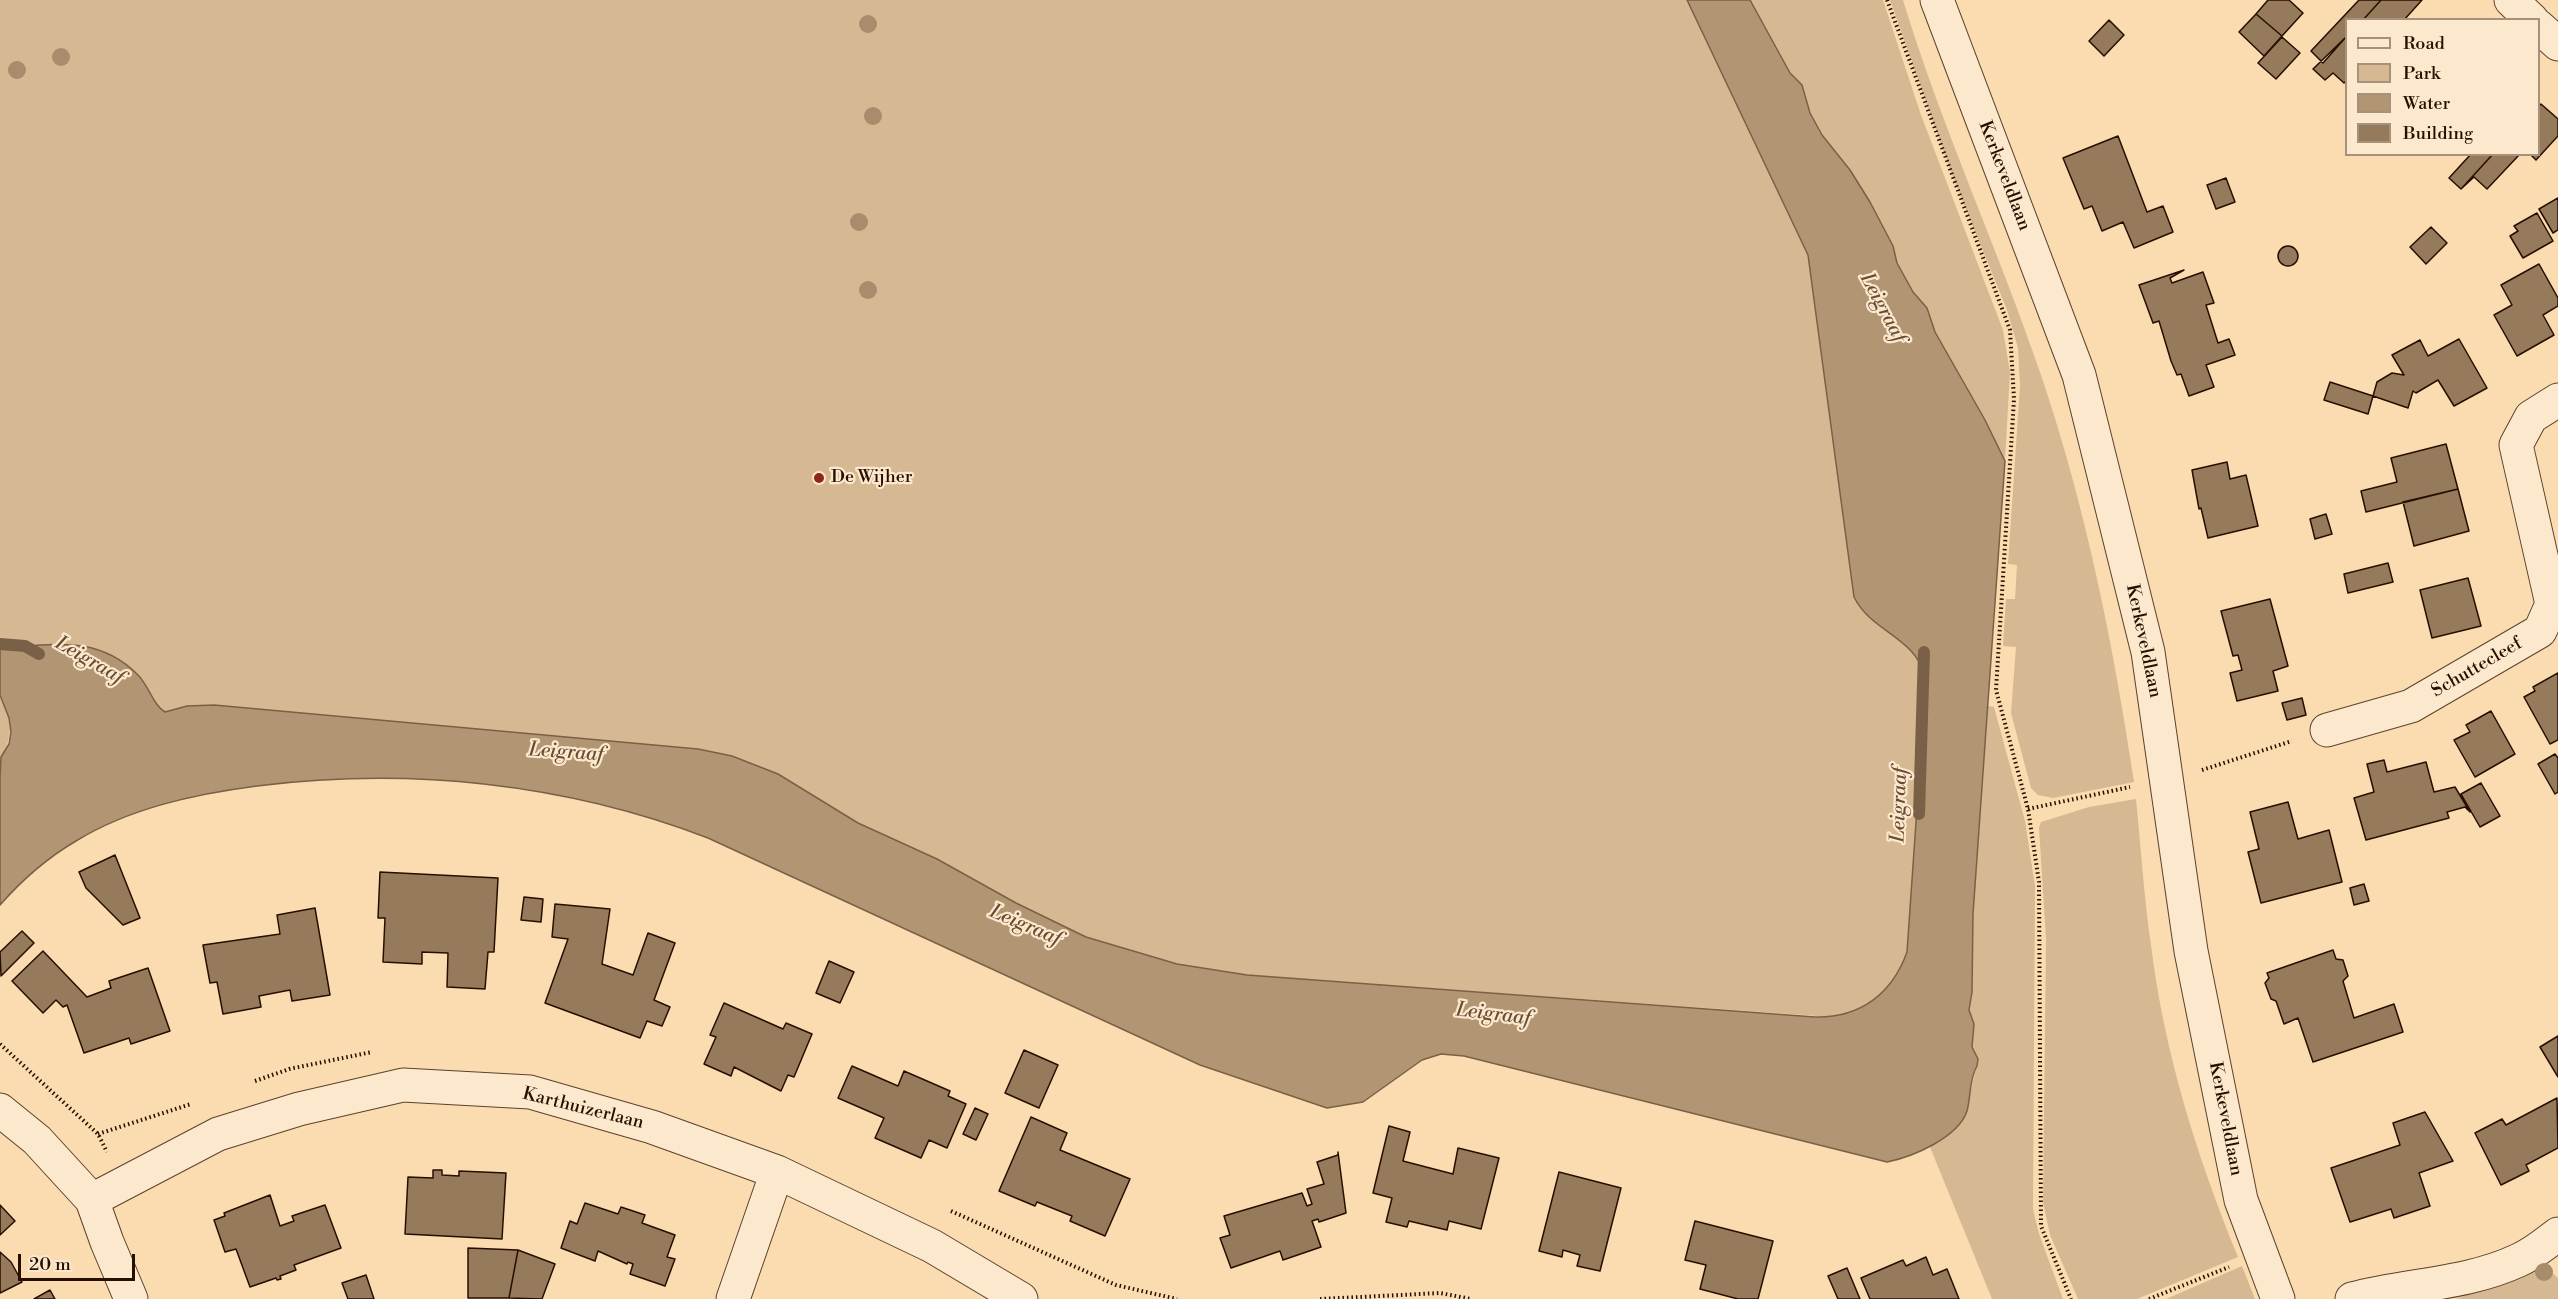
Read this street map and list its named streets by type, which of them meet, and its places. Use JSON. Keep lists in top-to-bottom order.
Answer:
{
  "streets": {
    "street": ["Kerkeveldlaan", "Schuttecleef", "Karthuizerlaan"]
  },
  "water": ["Leigraaf"],
  "places": ["De Wijher"],
  "legend": [
    "Road",
    "Park",
    "Water",
    "Building"
  ],
  "scale_bar": "20 m"
}
